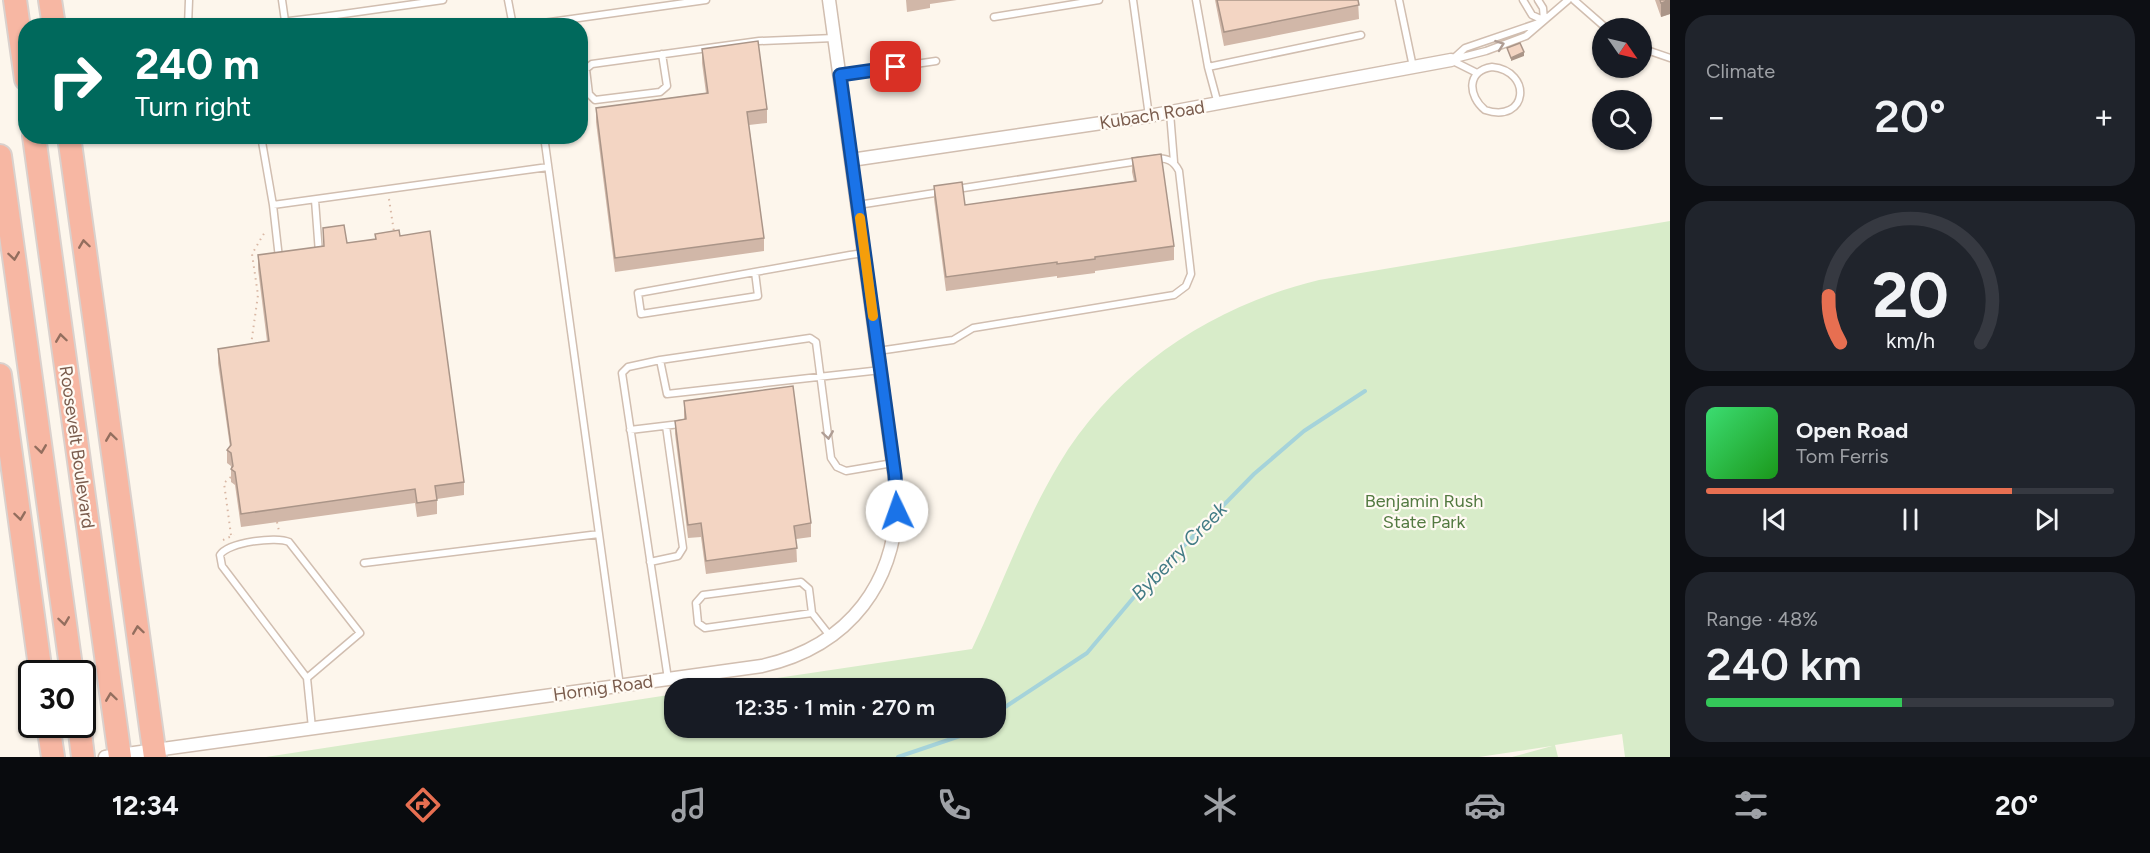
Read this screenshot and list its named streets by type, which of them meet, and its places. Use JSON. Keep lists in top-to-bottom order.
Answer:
{
  "streets": {
    "highway": ["Roosevelt Boulevard"],
    "street": ["Kubach Road", "Hornig Road"]
  },
  "crossings": [
    ["Kubach Road", "Hornig Road"],
    ["Roosevelt Boulevard", "Hornig Road"]
  ],
  "water": ["Byberry Creek"],
  "parks": ["Benjamin Rush State Park"],
  "north": "bottom right",
  "page": {
    "tile": [
      "Climate",
      ["Range · 48%", "240 km"]
    ],
    "turn": ["240 m", "Turn right"],
    "heat": ["−", "20°", "+"],
    "song": ["Open Road", "Tom Ferris"],
    "limit": "30",
    "trip": "12:35 · 1 min · 270 m",
    "tabs": ["12:34", "20°"],
    "gauge": ["20", "km/h"]
  }
}
